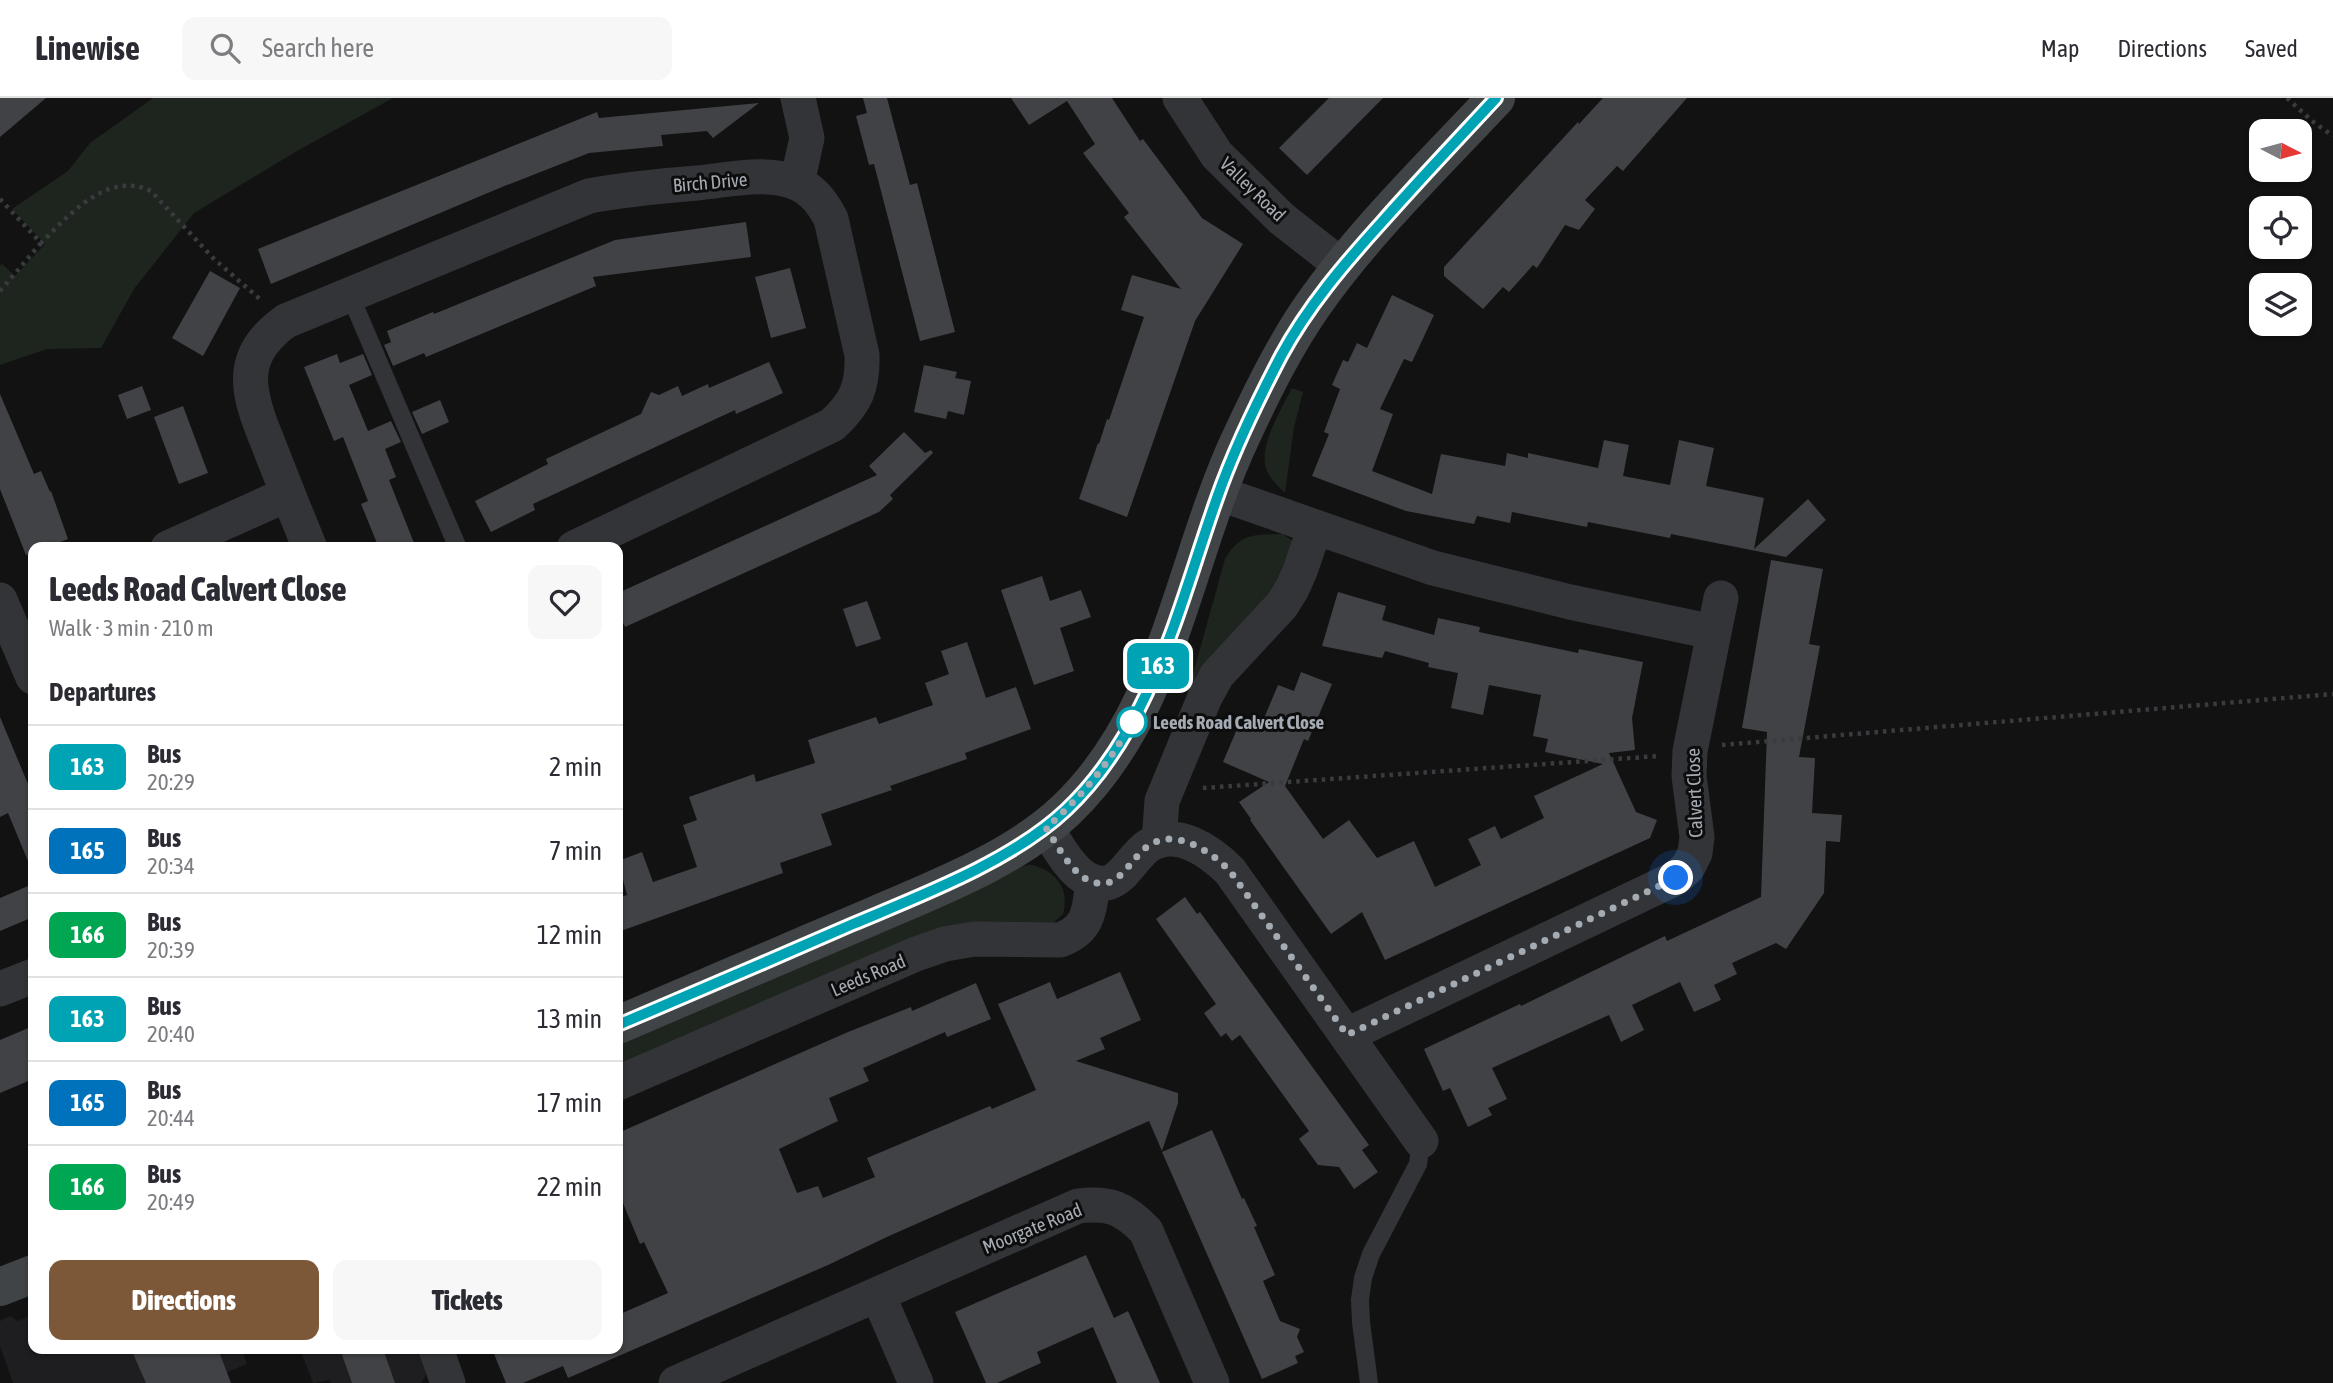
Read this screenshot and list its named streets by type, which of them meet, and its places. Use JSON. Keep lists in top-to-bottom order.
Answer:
{
  "streets": {
    "street": [
      "Birch Drive",
      "Valley Road",
      "Calvert Close",
      "Leeds Road",
      "Moorgate Road"
    ]
  },
  "places": ["Leeds Road Calvert Close"],
  "lines": ["bus line 163"],
  "north": "right",
  "page": {
    "header": "Linewise",
    "search": "Search here",
    "nav": ["Map", "Directions", "Saved"],
    "on_map": "163",
    "heading": [
      ["Leeds Road Calvert Close", "Walk · 3 min · 210 m"],
      "Departures"
    ],
    "list": [
      {
        "mark": "163",
        "name": "Bus",
        "note": "20:29",
        "value": "2 min"
      },
      {
        "mark": "165",
        "name": "Bus",
        "note": "20:34",
        "value": "7 min"
      },
      {
        "mark": "166",
        "name": "Bus",
        "note": "20:39",
        "value": "12 min"
      },
      {
        "mark": "163",
        "name": "Bus",
        "note": "20:40",
        "value": "13 min"
      },
      {
        "mark": "165",
        "name": "Bus",
        "note": "20:44",
        "value": "17 min"
      },
      {
        "mark": "166",
        "name": "Bus",
        "note": "20:49",
        "value": "22 min"
      }
    ],
    "buttons": ["Directions", "Tickets"]
  }
}
